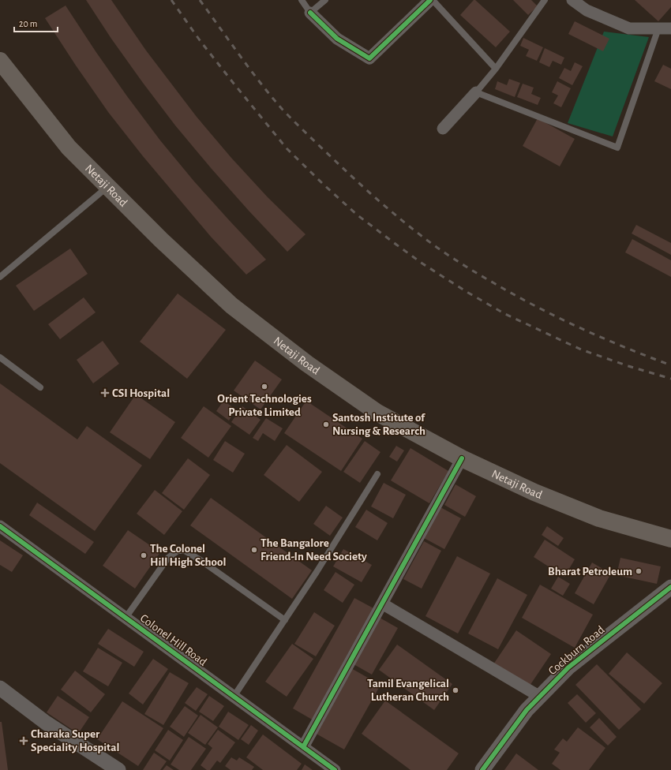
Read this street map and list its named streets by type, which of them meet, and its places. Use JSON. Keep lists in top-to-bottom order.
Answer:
{
  "streets": {
    "main road": ["Netaji Road"],
    "street": ["Colonel Hill Road", "Cockburn Road"]
  },
  "places": {
    "other": [
      "Orient Technologies Private Limited",
      "Santosh Institute of Nursing & Research",
      "The Bangalore Friend-In Need Society",
      "The Colonel Hill High School",
      "Bharat Petroleum",
      "Tamil Evangelical Lutheran Church"
    ],
    "health": ["CSI Hospital", "Charaka Super Speciality Hospital"]
  },
  "scale_bar": "20 m"
}
